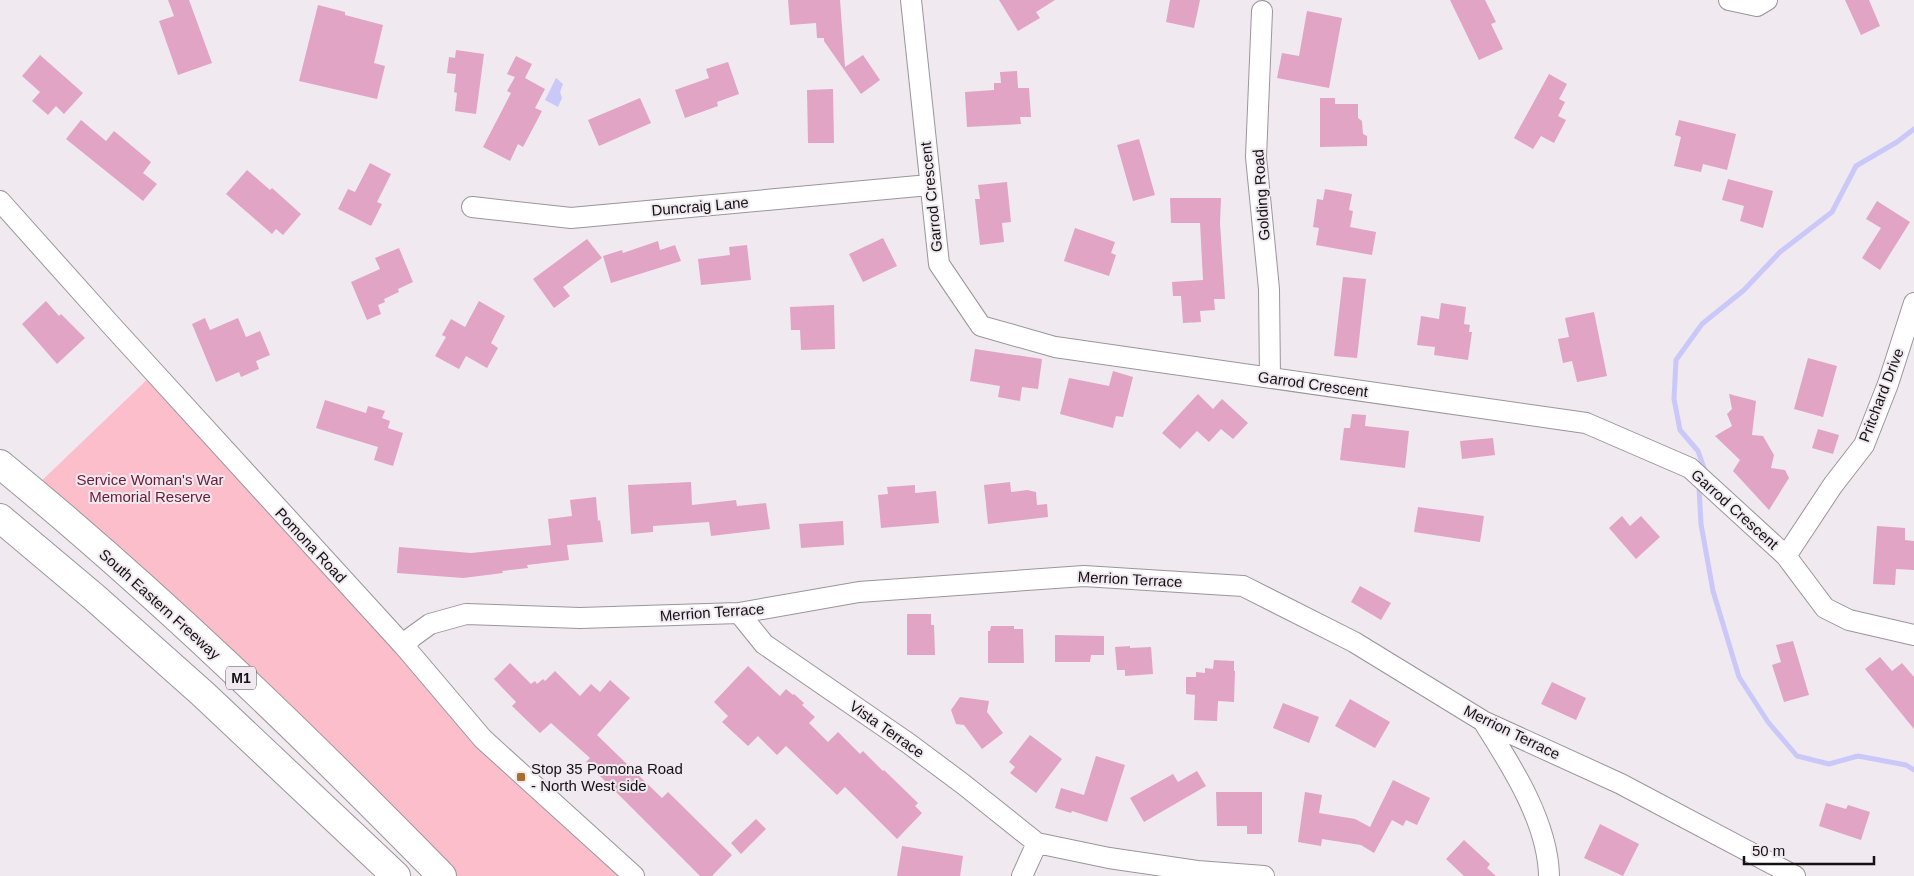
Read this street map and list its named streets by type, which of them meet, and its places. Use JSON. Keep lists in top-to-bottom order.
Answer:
{
  "streets": {
    "highway": ["South Eastern Freeway", "M1"],
    "street": [
      "Golding Road",
      "Garrod Crescent",
      "Duncraig Lane",
      "Pritchard Drive",
      "Pomona Road",
      "Merrion Terrace",
      "Vista Terrace"
    ]
  },
  "crossings": [
    ["Golding Road", "Garrod Crescent"],
    ["Garrod Crescent", "Duncraig Lane"],
    ["Garrod Crescent", "Pritchard Drive"],
    ["Pomona Road", "Merrion Terrace"],
    ["Merrion Terrace", "Vista Terrace"]
  ],
  "parks": ["Service Woman's War Memorial Reserve"],
  "places": {
    "transit": ["Stop 35 Pomona Road - North West side"]
  },
  "scale_bar": "50 m"
}
